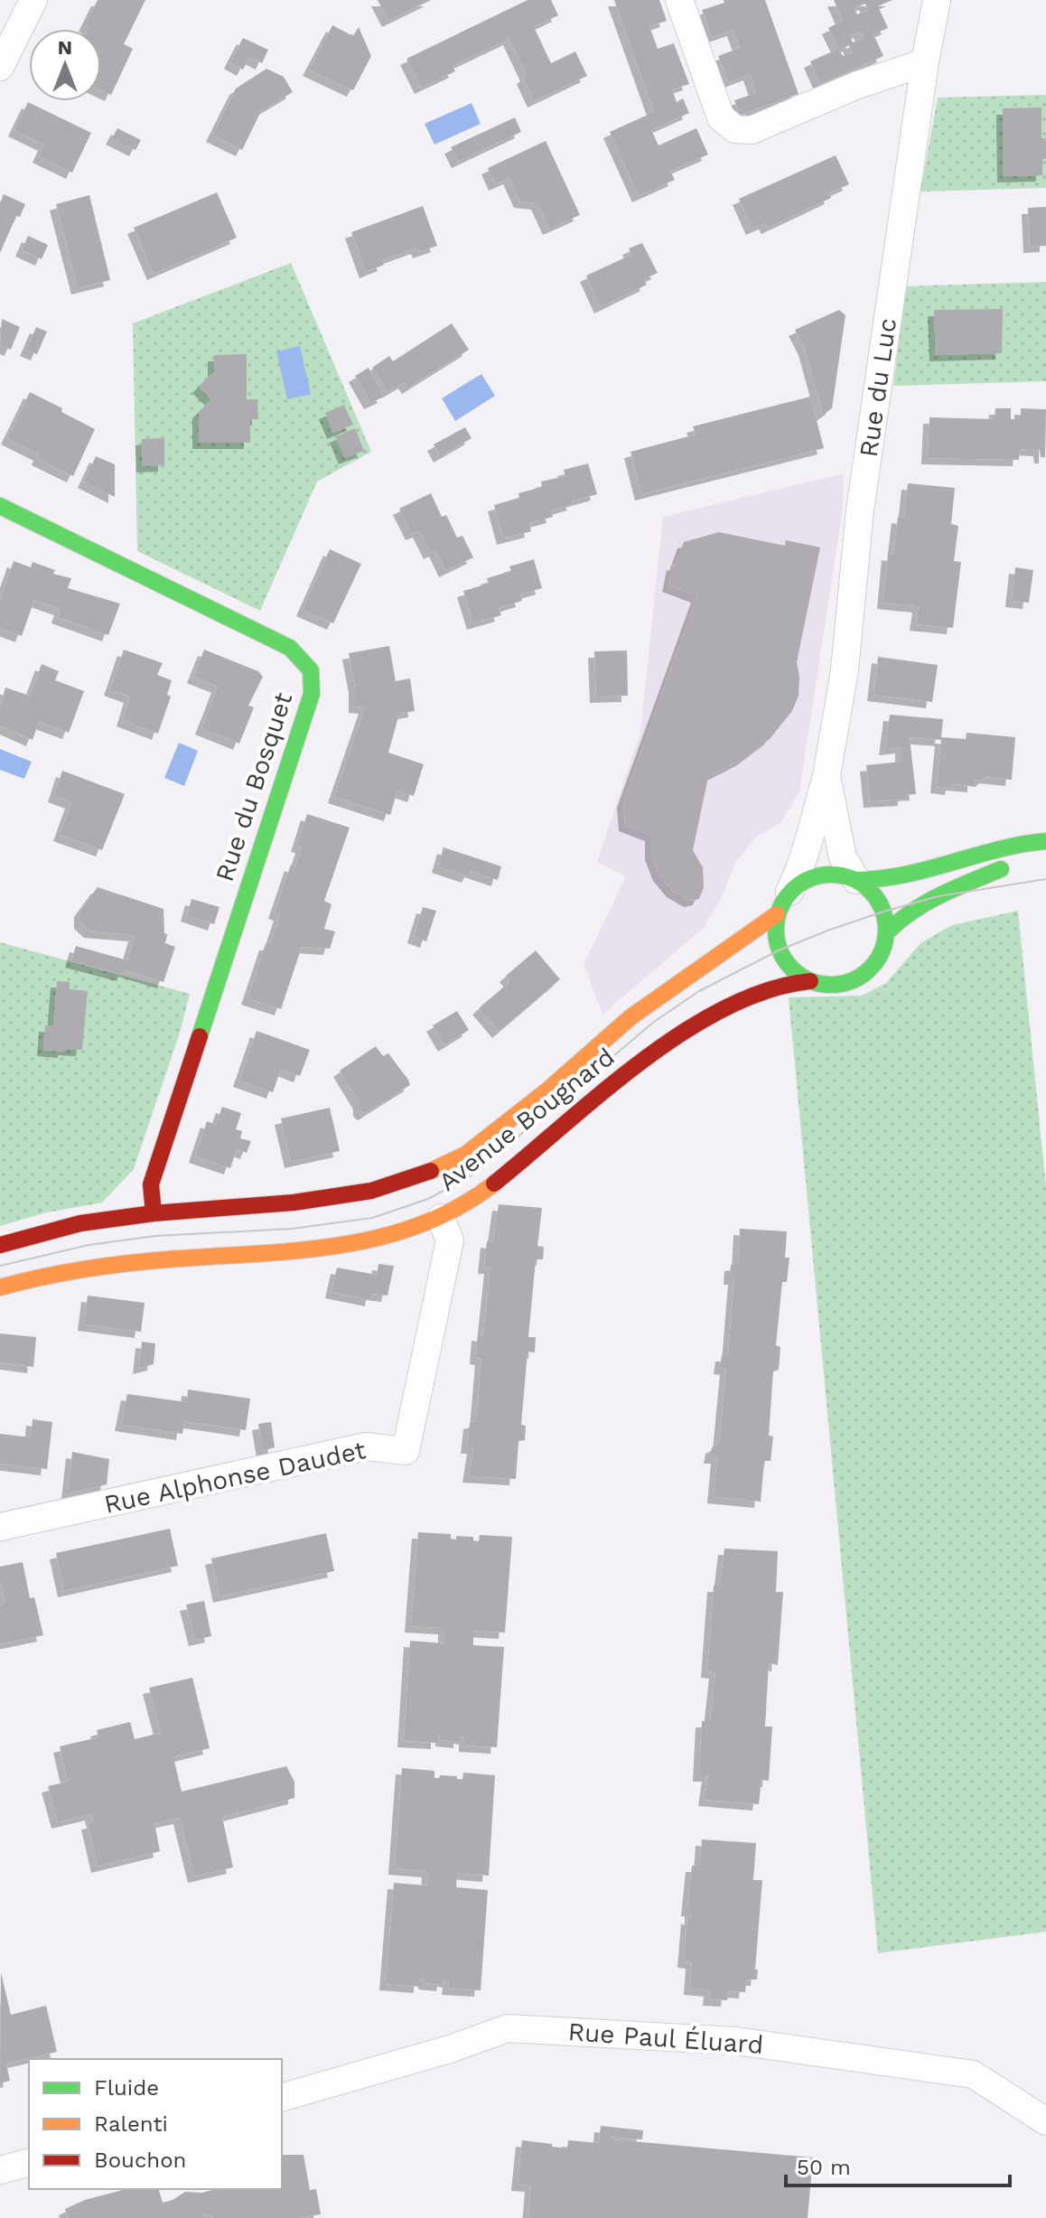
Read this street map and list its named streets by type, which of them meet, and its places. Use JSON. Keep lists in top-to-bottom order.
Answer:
{
  "streets": {
    "main road": ["Rue du Bosquet", "Avenue Bougnard"],
    "street": ["Rue du Luc", "Rue Alphonse Daudet", "Rue Paul Éluard"]
  },
  "crossings": [
    ["Rue du Luc", "Avenue Bougnard"],
    ["Rue du Bosquet", "Avenue Bougnard"],
    ["Avenue Bougnard", "Rue Alphonse Daudet"]
  ],
  "legend": ["Fluide", "Ralenti", "Bouchon"],
  "scale_bar": "50 m",
  "north": "top"
}
